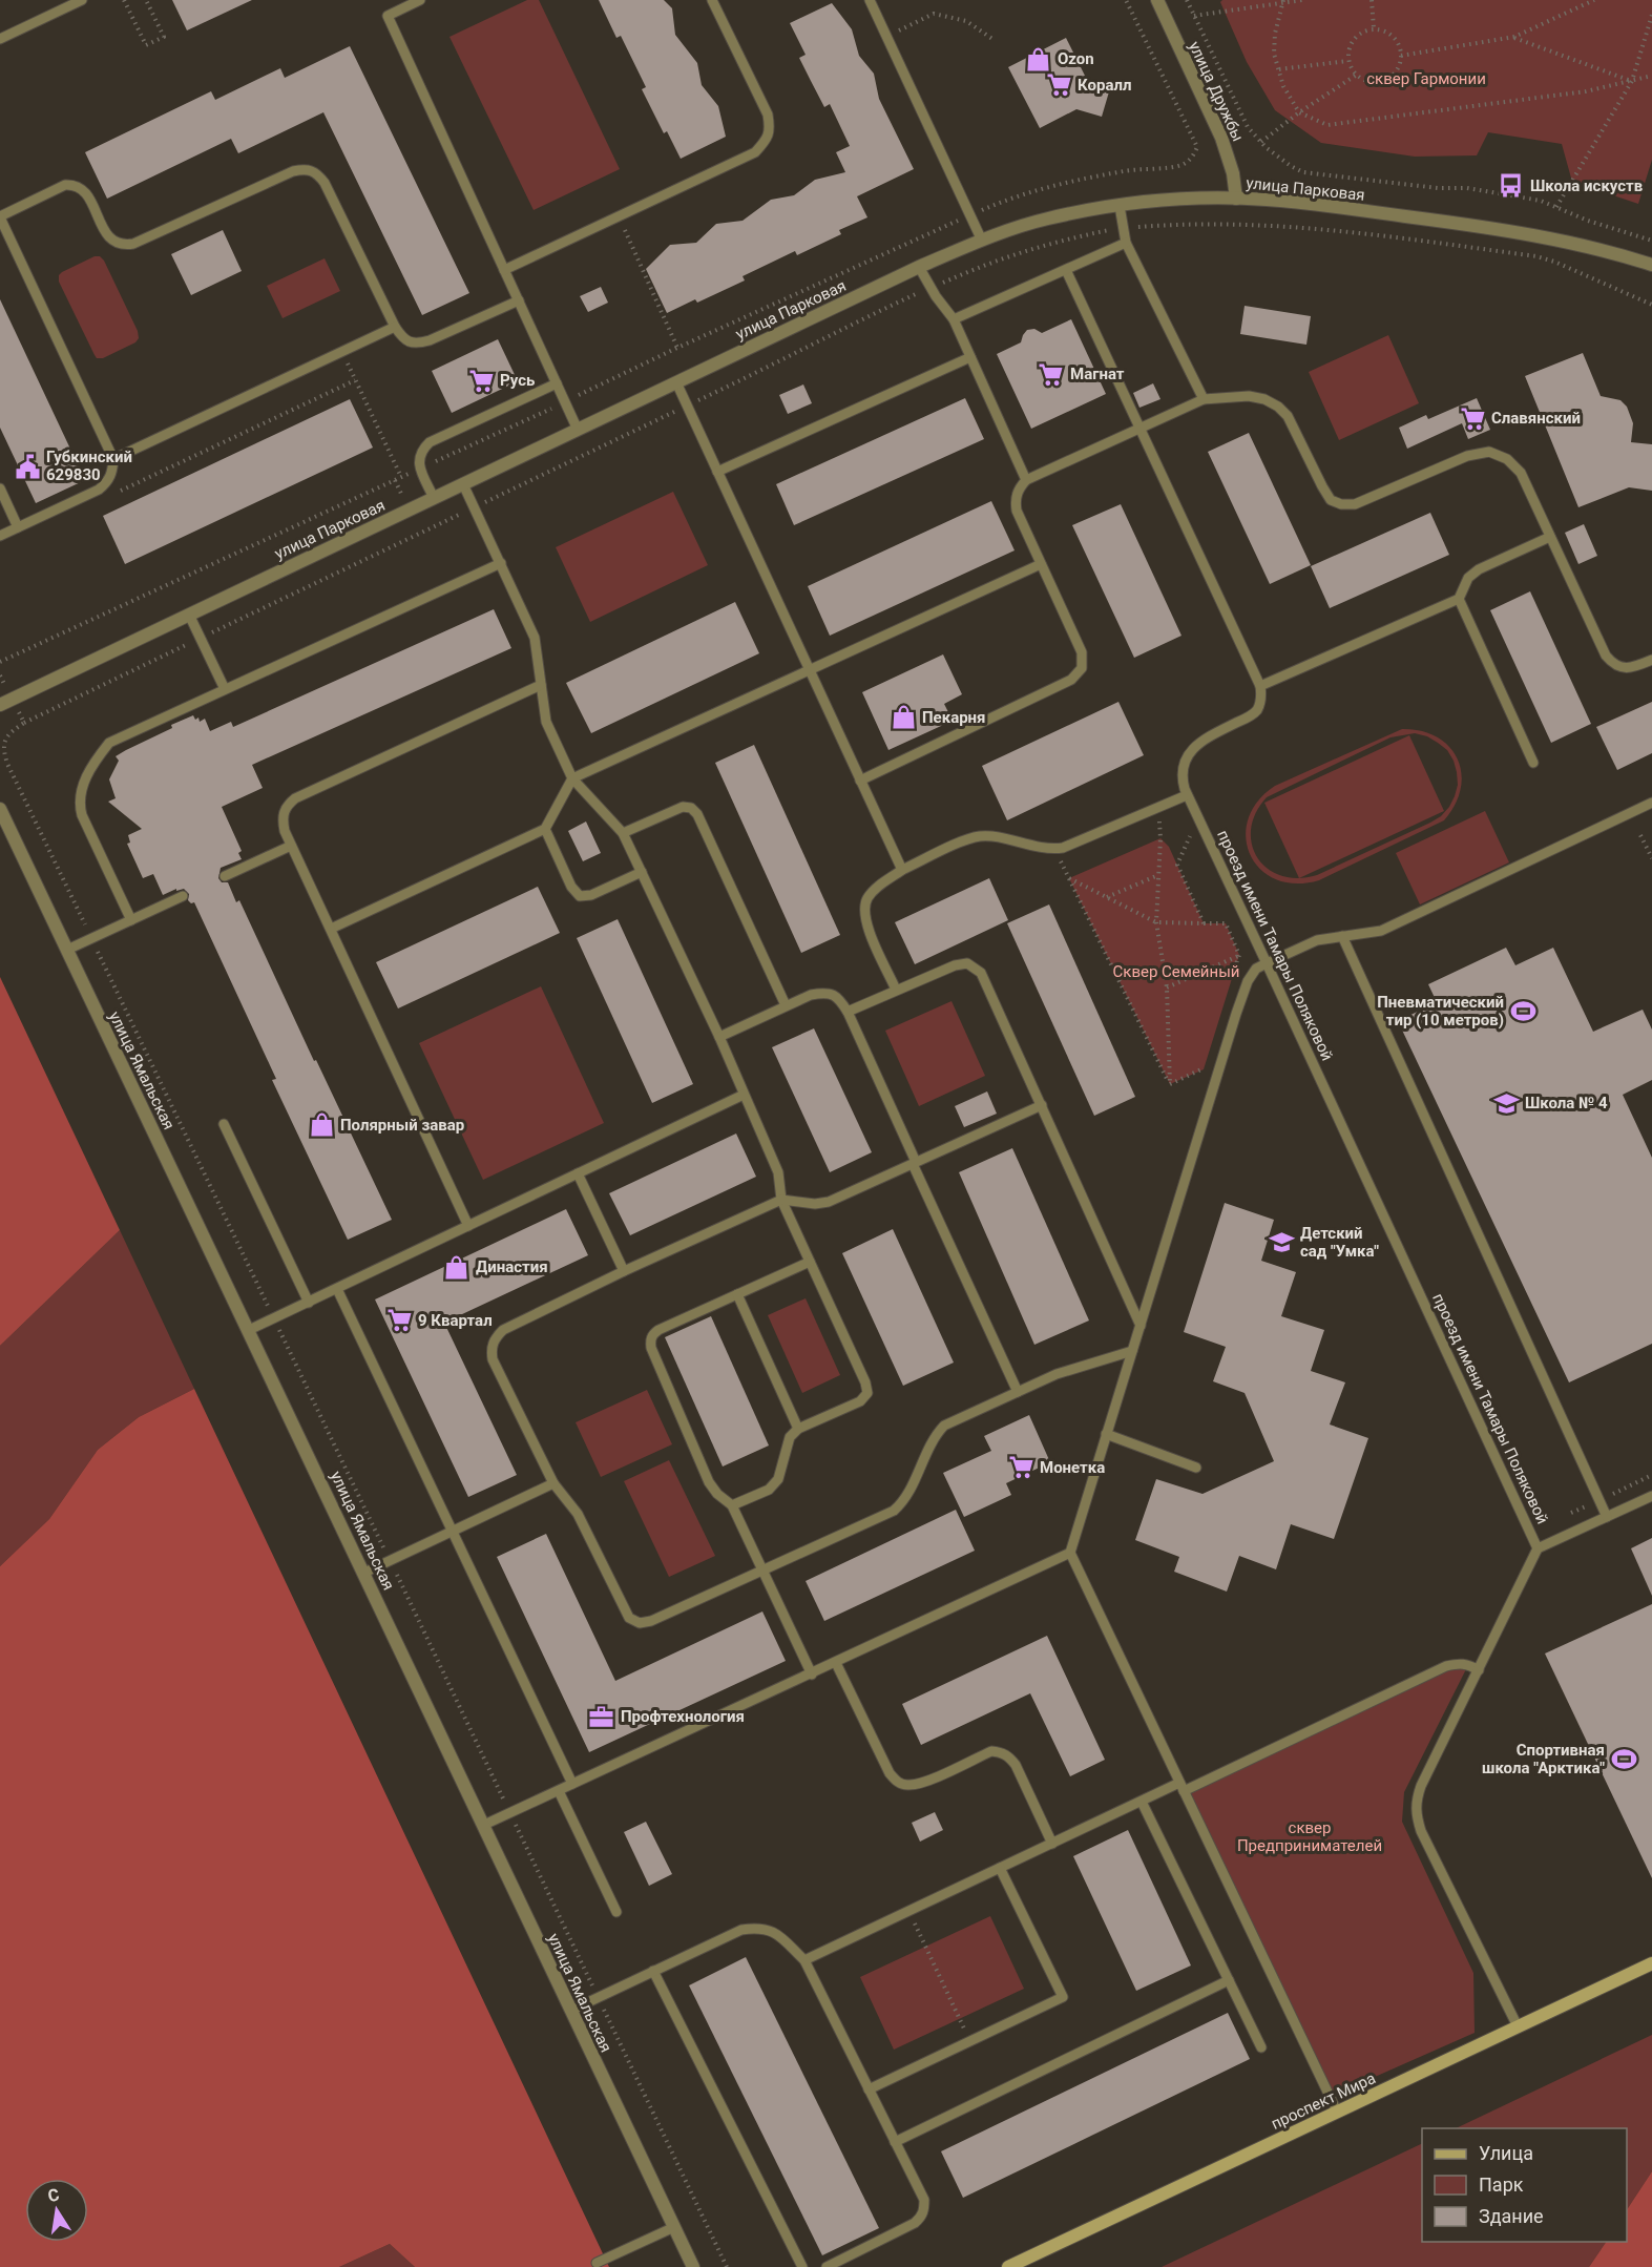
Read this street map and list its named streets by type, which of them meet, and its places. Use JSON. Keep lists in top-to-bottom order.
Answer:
{
  "streets": {
    "main road": ["проспект Мира"],
    "street": ["улица Дружбы", "улица Парковая", "улица Ямальская"],
    "lane": ["проезд имени Тамары Поляковой"]
  },
  "crossings": [
    ["улица Дружбы", "улица Парковая"]
  ],
  "parks": ["сквер Гармонии", "Сквер Семейный", "сквер Предпринимателей"],
  "places": {
    "shop": [
      "Ozon",
      "Пекарня",
      "Полярный завар",
      "Династия"
    ],
    "supermarket": [
      "Коралл",
      "Магнат",
      "Русь",
      "Славянский",
      "9 Квартал",
      "Монетка"
    ],
    "bus stop": ["Школа искуств"],
    "public building": ["Губкинский 629830"],
    "sports": ["Пневматический тир (10 метров)", "Спортивная школа \"Арктика\""],
    "school or university": ["Школа № 4", "Детский сад \"Умка\""],
    "office": ["Профтехнология"]
  },
  "legend": ["Улица", "Парк", "Здание"],
  "north": "top"
}
